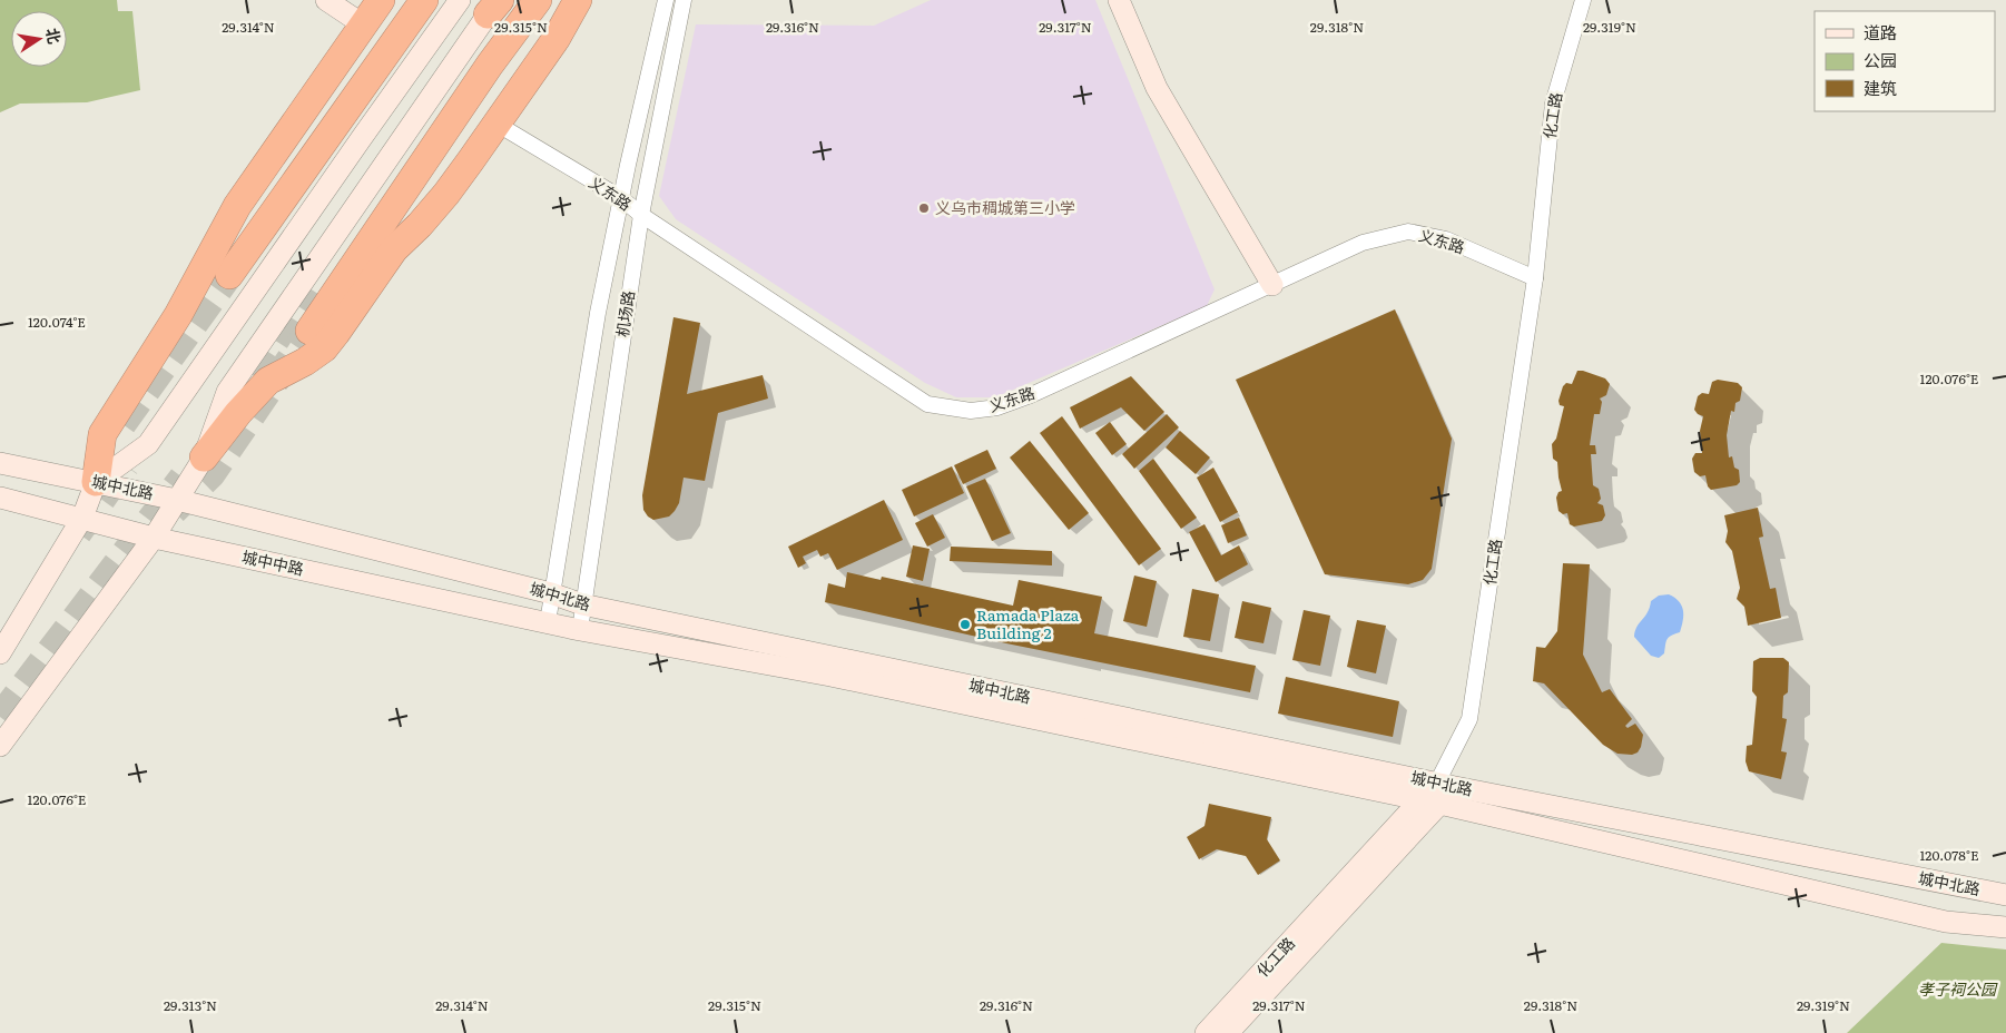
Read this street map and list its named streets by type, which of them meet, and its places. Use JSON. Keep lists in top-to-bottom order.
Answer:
{
  "streets": {
    "main road": ["化工路", "城中北路", "城中中路"],
    "street": ["义东路", "机场路"]
  },
  "crossings": [
    ["化工路", "义东路"],
    ["化工路", "城中北路"],
    ["义东路", "机场路"],
    ["机场路", "城中北路"],
    ["机场路", "城中中路"],
    ["城中北路", "城中中路"]
  ],
  "parks": ["孝子祠公园"],
  "places": ["义乌市稠城第三小学", "Ramada Plaza Building 2"],
  "legend": ["道路", "公园", "建筑"],
  "north": "right",
  "coordinates": [
    "29.314°N",
    "29.315°N",
    "29.316°N",
    "29.317°N",
    "29.318°N",
    "29.319°N",
    "120.074°E",
    "120.076°E",
    "120.078°E",
    "29.313°N"
  ]
}
